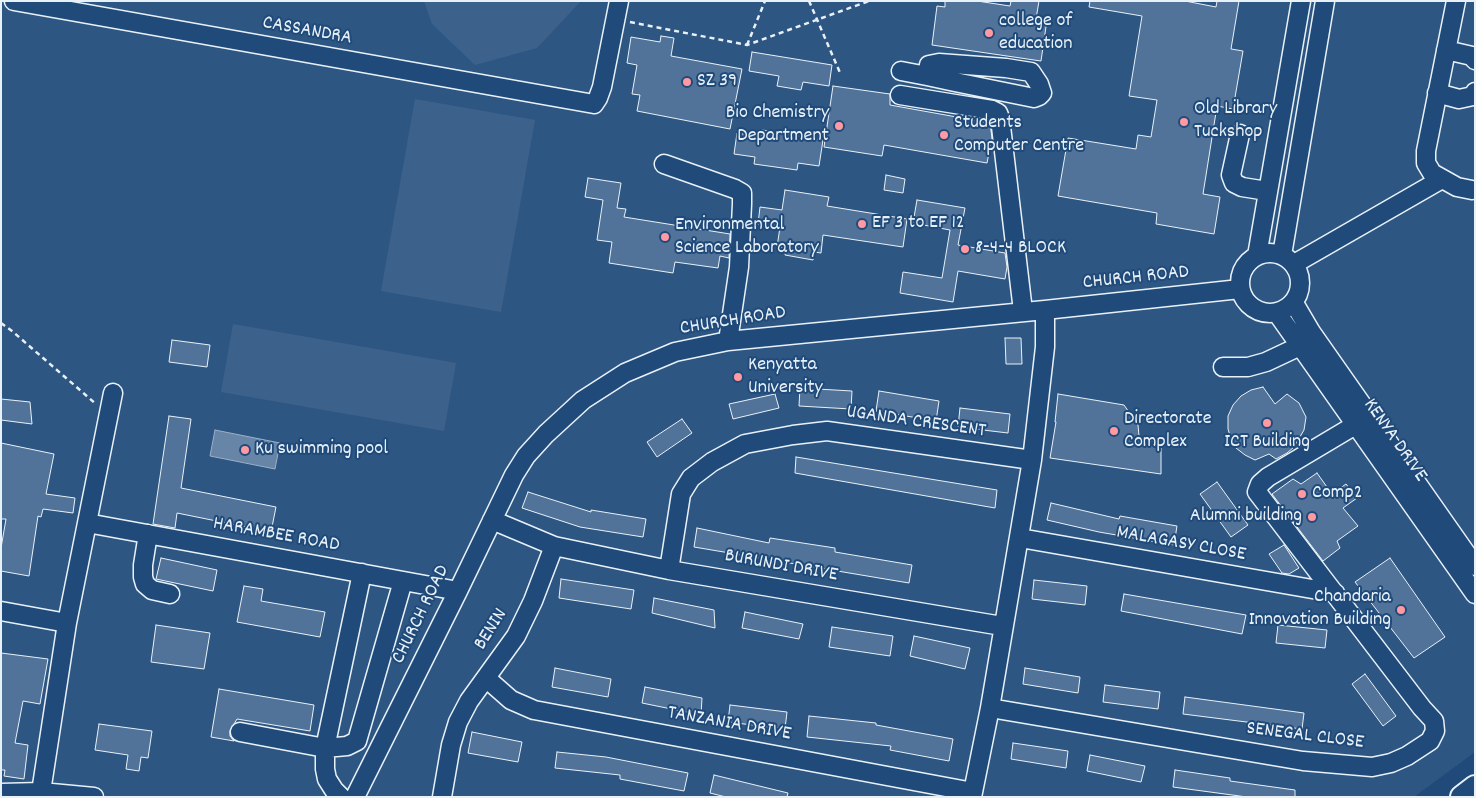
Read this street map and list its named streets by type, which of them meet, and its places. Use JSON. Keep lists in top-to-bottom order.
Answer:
{
  "streets": {
    "lane": [
      "CASSANDRA",
      "CHURCH ROAD",
      "UGANDA CRESCENT",
      "KENYA DRIVE",
      "HARAMBEE ROAD",
      "MALAGASY CLOSE",
      "BURUNDI DRIVE",
      "BENIN",
      "TANZANIA DRIVE",
      "SENEGAL CLOSE"
    ]
  },
  "crossings": [
    ["CHURCH ROAD", "KENYA DRIVE"],
    ["CHURCH ROAD", "HARAMBEE ROAD"],
    ["UGANDA CRESCENT", "BURUNDI DRIVE"],
    ["KENYA DRIVE", "SENEGAL CLOSE"],
    ["MALAGASY CLOSE", "SENEGAL CLOSE"],
    ["BURUNDI DRIVE", "BENIN"],
    ["BENIN", "TANZANIA DRIVE"]
  ],
  "places": [
    "college of education",
    "SZ 39",
    "Old Library Tuckshop",
    "Bio Chemistry Department",
    "Students Computer Centre",
    "EF 3 to EF 12",
    "Environmental Science Laboratory",
    "8-4-4 BLOCK",
    "Kenyatta University",
    "ICT Building",
    "Directorate Complex",
    "Ku swimming pool",
    "Comp2",
    "Alumni building",
    "Chandaria Innovation Building"
  ]
}
